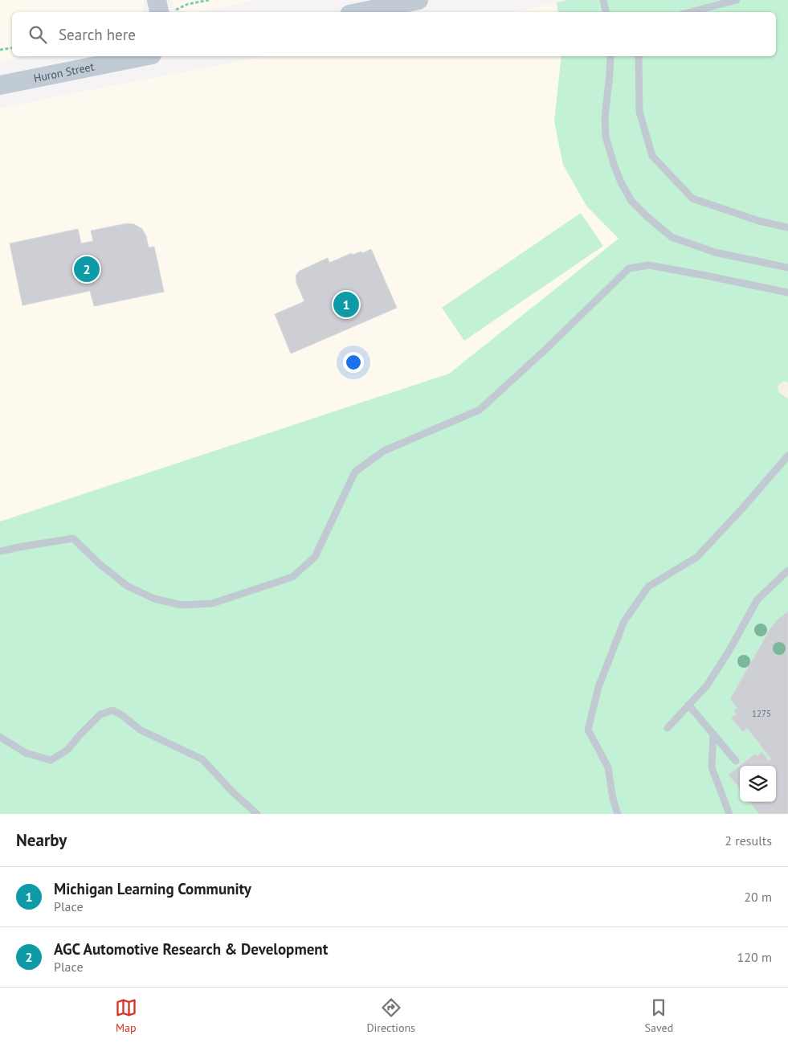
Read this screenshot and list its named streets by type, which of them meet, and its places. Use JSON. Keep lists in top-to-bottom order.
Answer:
{
  "streets": {
    "main road": ["Huron Street"]
  },
  "house_numbers": ["1275"],
  "page": {
    "search": "Search here",
    "pins": ["2", "1"],
    "heading": ["Nearby", "2 results"],
    "list": [
      {
        "mark": "1",
        "name": "Michigan Learning Community",
        "note": "Place",
        "value": "20 m"
      },
      {
        "mark": "2",
        "name": "AGC Automotive Research & Development",
        "note": "Place",
        "value": "120 m"
      }
    ],
    "nav": ["Map", "Directions", "Saved"]
  }
}
